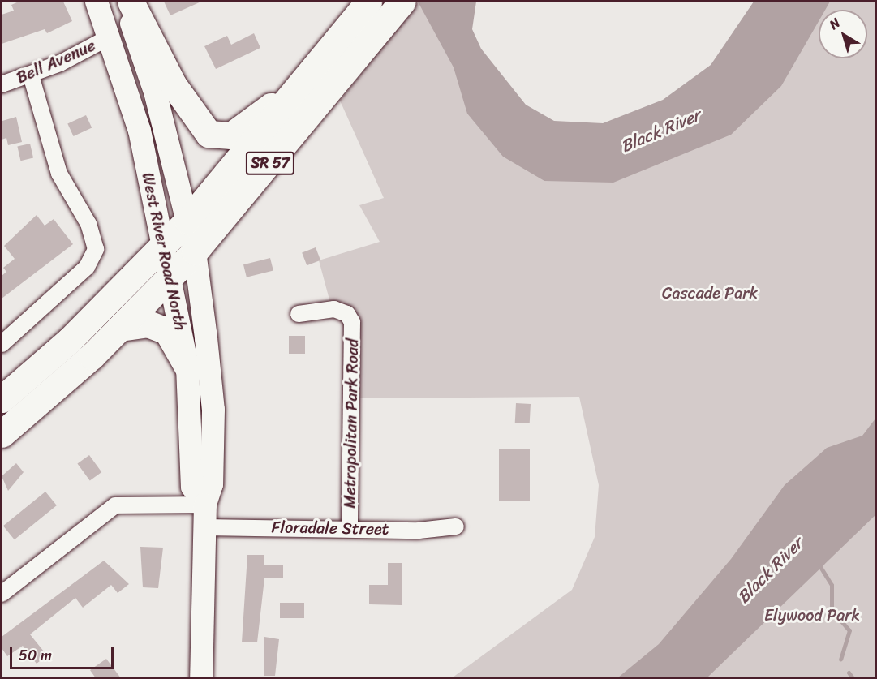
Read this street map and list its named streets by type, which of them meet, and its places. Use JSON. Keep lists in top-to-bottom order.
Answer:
{
  "streets": {
    "highway": ["SR 57"],
    "street": [
      "Bell Avenue",
      "West River Road North",
      "Metropolitan Park Road",
      "Floradale Street"
    ]
  },
  "crossings": [
    ["Bell Avenue", "West River Road North"],
    ["SR 57", "West River Road North"],
    ["West River Road North", "Floradale Street"],
    ["Metropolitan Park Road", "Floradale Street"]
  ],
  "water": ["Black River"],
  "parks": ["Cascade Park", "Elywood Park"],
  "scale_bar": "50 m",
  "north": "top left"
}
